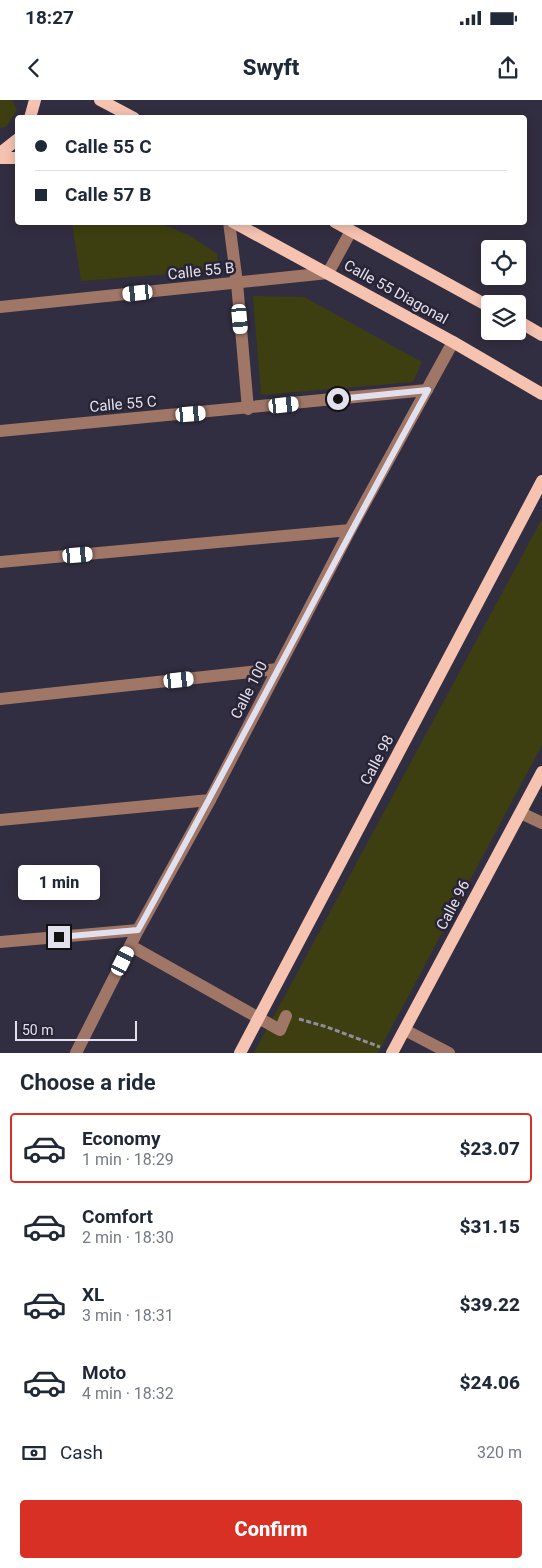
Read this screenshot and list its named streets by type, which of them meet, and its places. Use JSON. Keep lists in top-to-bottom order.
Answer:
{
  "streets": {
    "main road": ["Calle 55 Diagonal", "Calle 98", "Calle 96"],
    "street": ["Calle 55 B", "Calle 55 C", "Calle 100"]
  },
  "crossings": [
    ["Calle 55 B", "Calle 55 Diagonal"],
    ["Calle 55 Diagonal", "Calle 100"],
    ["Calle 55 C", "Calle 100"]
  ],
  "scale_bar": "50 m",
  "page": {
    "status": "18:27",
    "header": "Swyft",
    "banner": ["Calle 55 C", "Calle 57 B"],
    "bubble": "1 min",
    "scale": "50 m",
    "heading": "Choose a ride",
    "list": [
      {
        "name": "Economy",
        "note": "1 min · 18:29",
        "value": "$23.07"
      },
      {
        "name": "Comfort",
        "note": "2 min · 18:30",
        "value": "$31.15"
      },
      {
        "name": "XL",
        "note": "3 min · 18:31",
        "value": "$39.22"
      },
      {
        "name": "Moto",
        "note": "4 min · 18:32",
        "value": "$24.06"
      }
    ],
    "pay": ["Cash", "320 m"],
    "buttons": "Confirm"
  }
}
